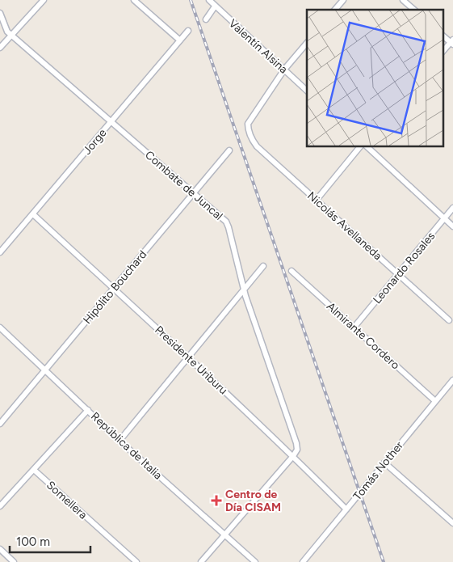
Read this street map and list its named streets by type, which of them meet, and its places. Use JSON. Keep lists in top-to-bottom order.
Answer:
{
  "streets": {
    "street": [
      "Valentín Alsina",
      "Jorge",
      "Combate de Juncal",
      "Nicolás Avellaneda",
      "Leonardo Rosales",
      "Hipólito Bouchard",
      "Almirante Cordero",
      "Presidente Uriburu",
      "República de Italia",
      "Tomás Nother",
      "Somellera"
    ]
  },
  "crossings": [
    ["Valentín Alsina", "Nicolás Avellaneda"],
    ["Jorge", "Combate de Juncal"],
    ["Jorge", "Presidente Uriburu"],
    ["Combate de Juncal", "Hipólito Bouchard"],
    ["Combate de Juncal", "Presidente Uriburu"],
    ["Nicolás Avellaneda", "Leonardo Rosales"],
    ["Leonardo Rosales", "Almirante Cordero"],
    ["Hipólito Bouchard", "Presidente Uriburu"],
    ["Hipólito Bouchard", "República de Italia"],
    ["Almirante Cordero", "Tomás Nother"],
    ["Presidente Uriburu", "Tomás Nother"]
  ],
  "places": {
    "health": ["Centro de Día CISAM"]
  },
  "scale_bar": "100 m"
}
